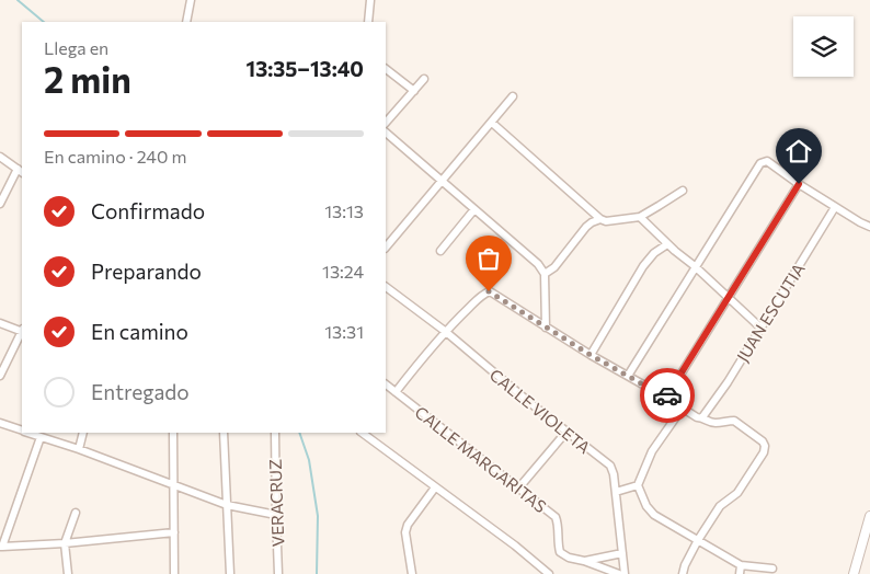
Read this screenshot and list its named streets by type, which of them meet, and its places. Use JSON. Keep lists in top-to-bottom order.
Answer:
{
  "streets": {
    "street": [
      "JUAN ESCUTIA",
      "CALLE VIOLETA",
      "CALLE MARGARITAS",
      "VERACRUZ"
    ]
  },
  "page": {
    "heading": ["2 min", "Llega en", "13:35–13:40"],
    "bar": "En camino · 240 m",
    "list": [
      ["Confirmado", "13:13"],
      ["Preparando", "13:24"],
      ["En camino", "13:31"],
      "Entregado"
    ]
  }
}
